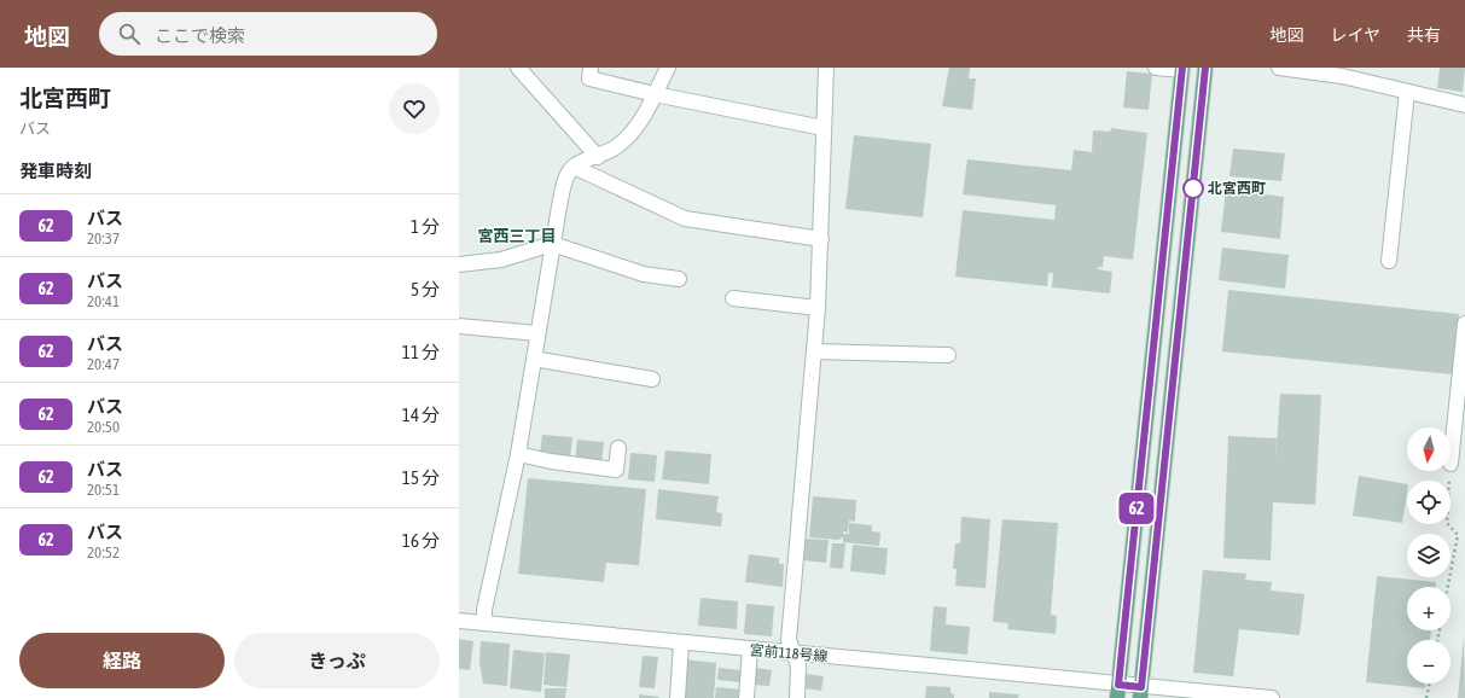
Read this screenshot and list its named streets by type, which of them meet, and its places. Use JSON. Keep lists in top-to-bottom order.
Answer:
{
  "streets": {
    "street": ["宮前118号線"]
  },
  "districts": ["宮西三丁目"],
  "places": ["北宮西町"],
  "lines": ["bus line 62"],
  "north": "bottom",
  "page": {
    "header": "地図",
    "search": "ここで検索",
    "nav": ["地図", "レイヤ", "共有"],
    "heading": [
      ["北宮西町", "バス"],
      "発車時刻"
    ],
    "on_map": "62",
    "list": [
      {
        "mark": "62",
        "name": "バス",
        "note": "20:37",
        "value": "1 分"
      },
      {
        "mark": "62",
        "name": "バス",
        "note": "20:41",
        "value": "5 分"
      },
      {
        "mark": "62",
        "name": "バス",
        "note": "20:47",
        "value": "11 分"
      },
      {
        "mark": "62",
        "name": "バス",
        "note": "20:50",
        "value": "14 分"
      },
      {
        "mark": "62",
        "name": "バス",
        "note": "20:51",
        "value": "15 分"
      },
      {
        "mark": "62",
        "name": "バス",
        "note": "20:52",
        "value": "16 分"
      }
    ],
    "map_buttons": ["+", "−"],
    "buttons": ["経路", "きっぷ"]
  }
}
